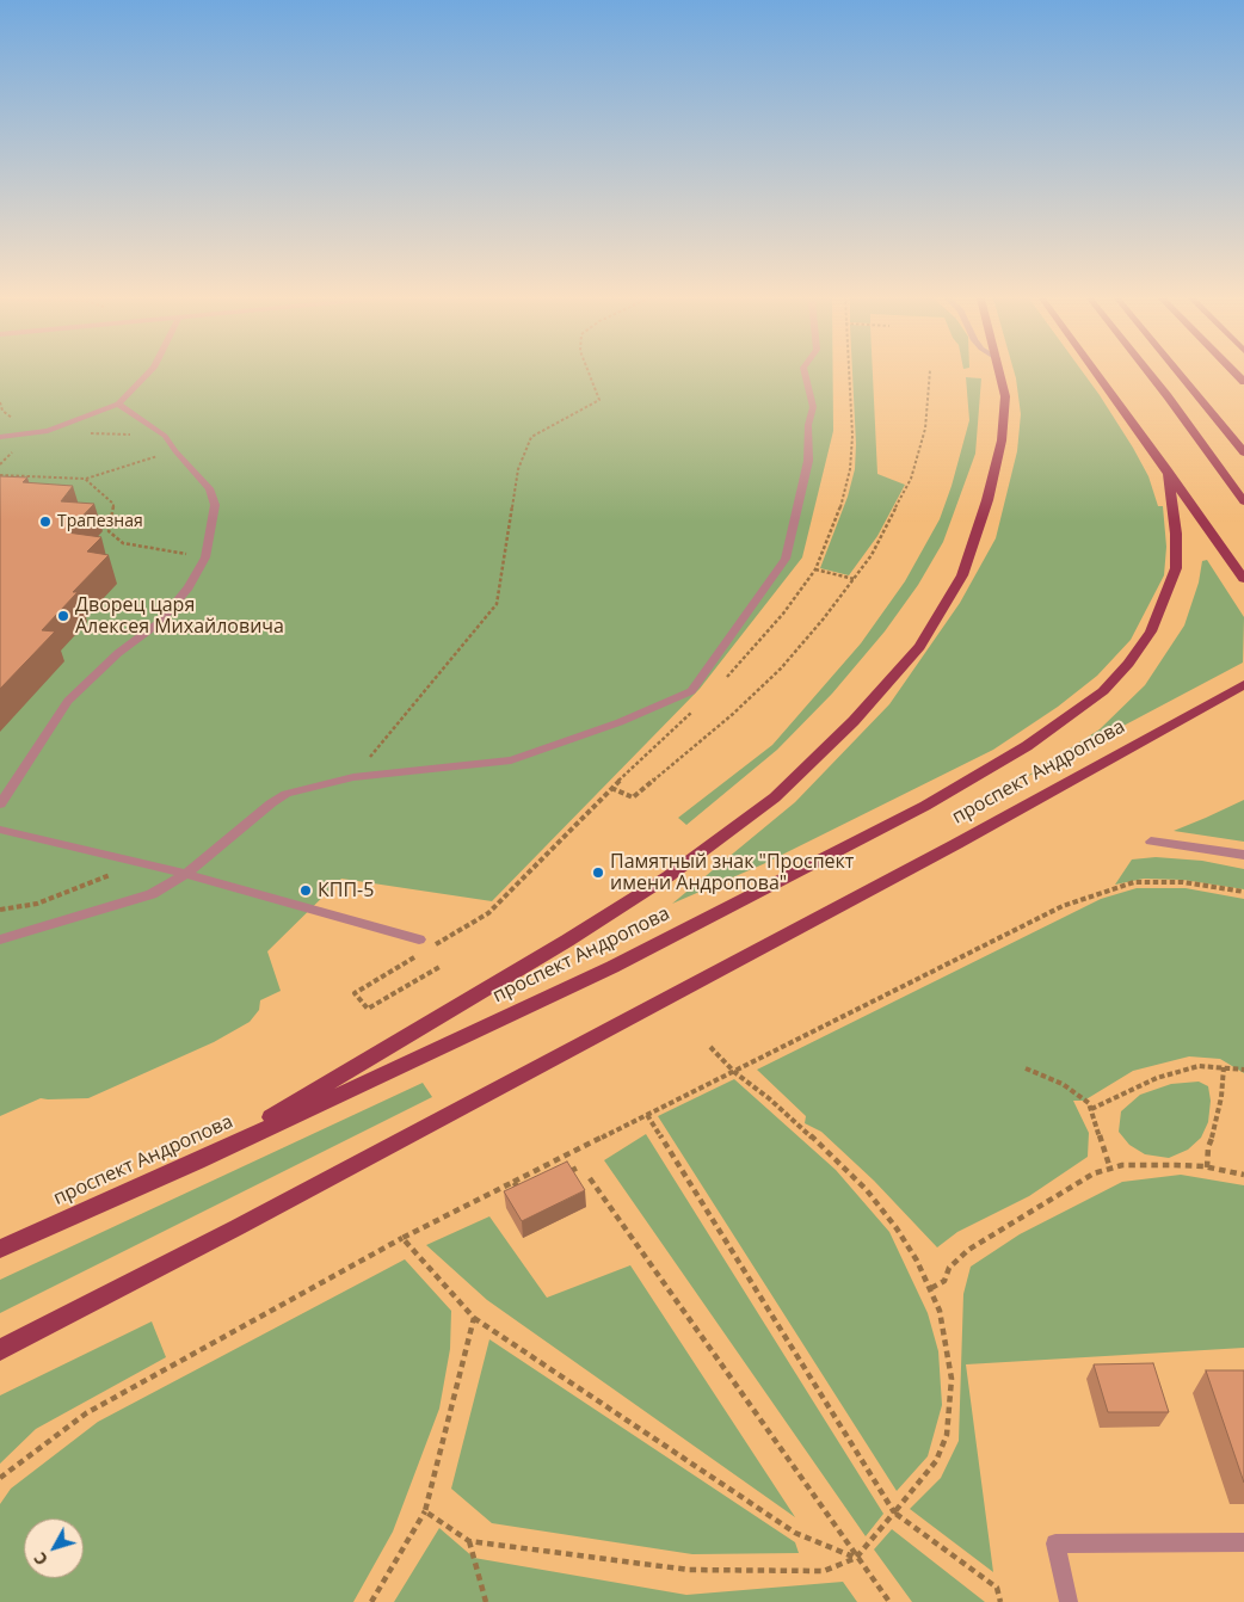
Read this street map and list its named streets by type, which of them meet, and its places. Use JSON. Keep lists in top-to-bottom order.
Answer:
{
  "streets": {
    "main road": ["проспект Андропова"]
  },
  "places": [
    "Трапезная",
    "Дворец царя Алексея Михайловича",
    "Памятный знак \"Проспект имени Андропова\"",
    "КПП-5"
  ],
  "north": "bottom left"
}
